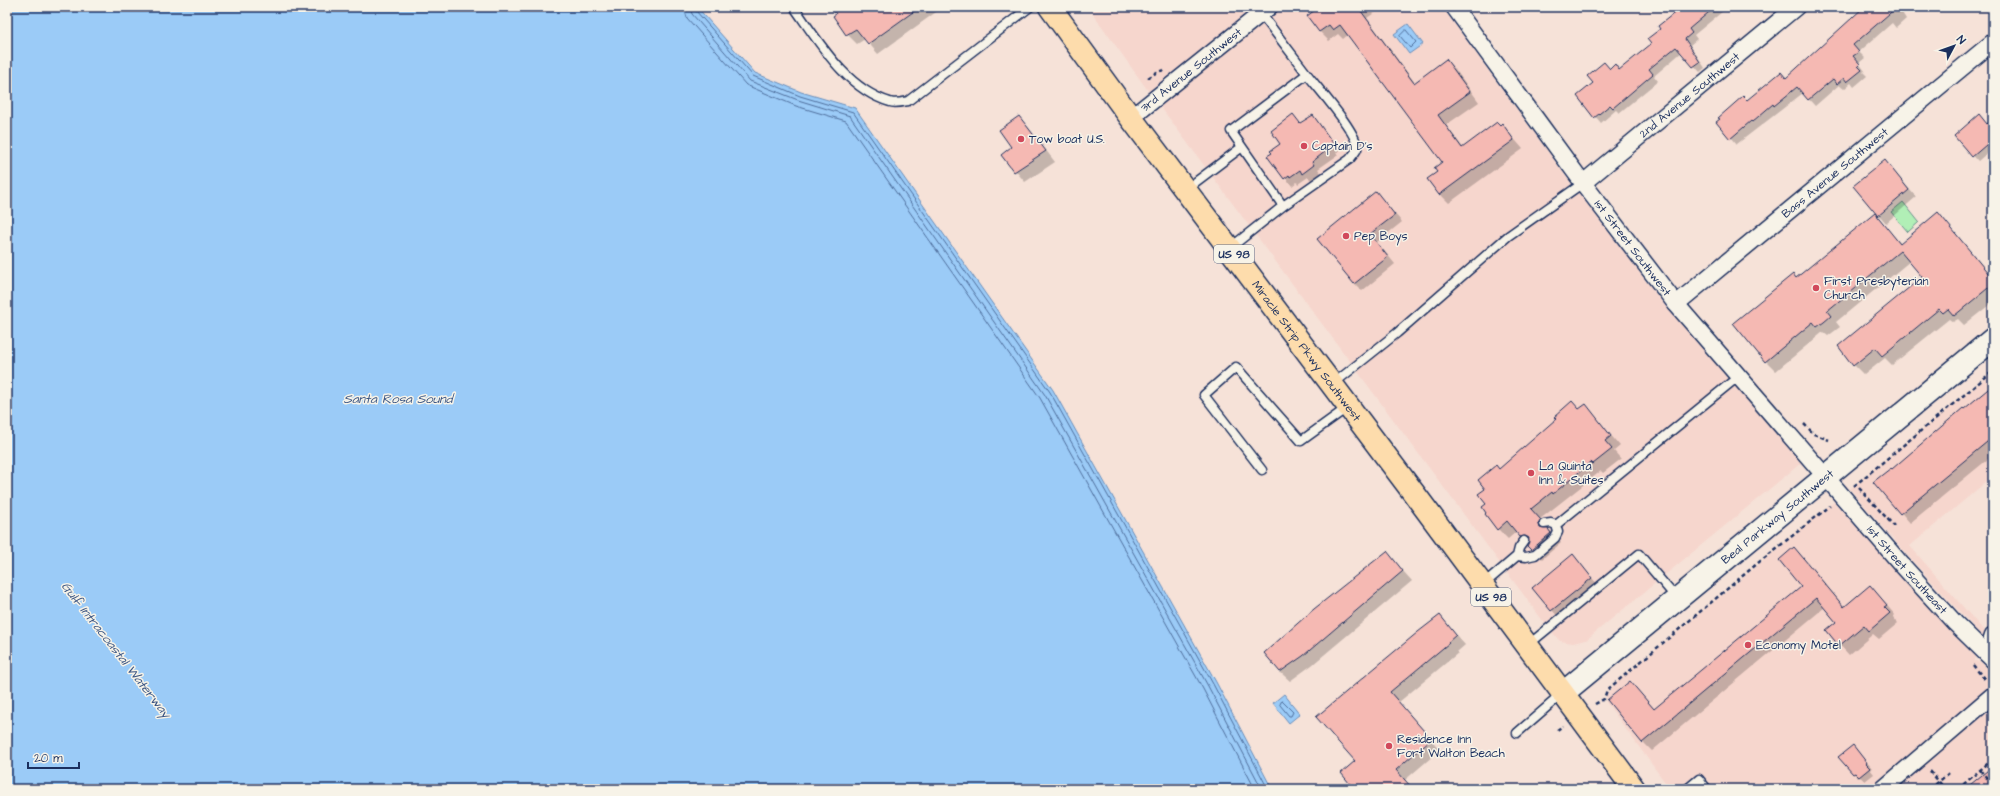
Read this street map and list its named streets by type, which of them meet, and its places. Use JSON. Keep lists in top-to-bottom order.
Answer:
{
  "streets": {
    "highway": ["US 98", "Miracle Strip Pkwy Southwest"],
    "main road": ["Beal Parkway Southwest"],
    "street": [
      "3rd Avenue Southwest",
      "2nd Avenue Southwest",
      "Bass Avenue Southwest",
      "1st Street Southwest",
      "1st Street Southeast"
    ]
  },
  "crossings": [
    ["3rd Avenue Southwest", "Miracle Strip Pkwy Southwest"],
    ["2nd Avenue Southwest", "1st Street Southwest"],
    ["Bass Avenue Southwest", "1st Street Southwest"],
    ["1st Street Southwest", "Beal Parkway Southwest"],
    ["1st Street Southwest", "1st Street Southeast"],
    ["US 98", "Miracle Strip Pkwy Southwest"],
    ["US 98", "Beal Parkway Southwest"],
    ["Miracle Strip Pkwy Southwest", "Beal Parkway Southwest"],
    ["Beal Parkway Southwest", "1st Street Southeast"]
  ],
  "water": ["Santa Rosa Sound", "Gulf Intracoastal Waterway"],
  "places": [
    "Tow boat U.S.",
    "Captain D's",
    "Pep Boys",
    "First Presbyterian Church",
    "La Quinta Inn & Suites",
    "Economy Motel",
    "Residence Inn Fort Walton Beach"
  ],
  "scale_bar": "20 m",
  "north": "top right"
}
